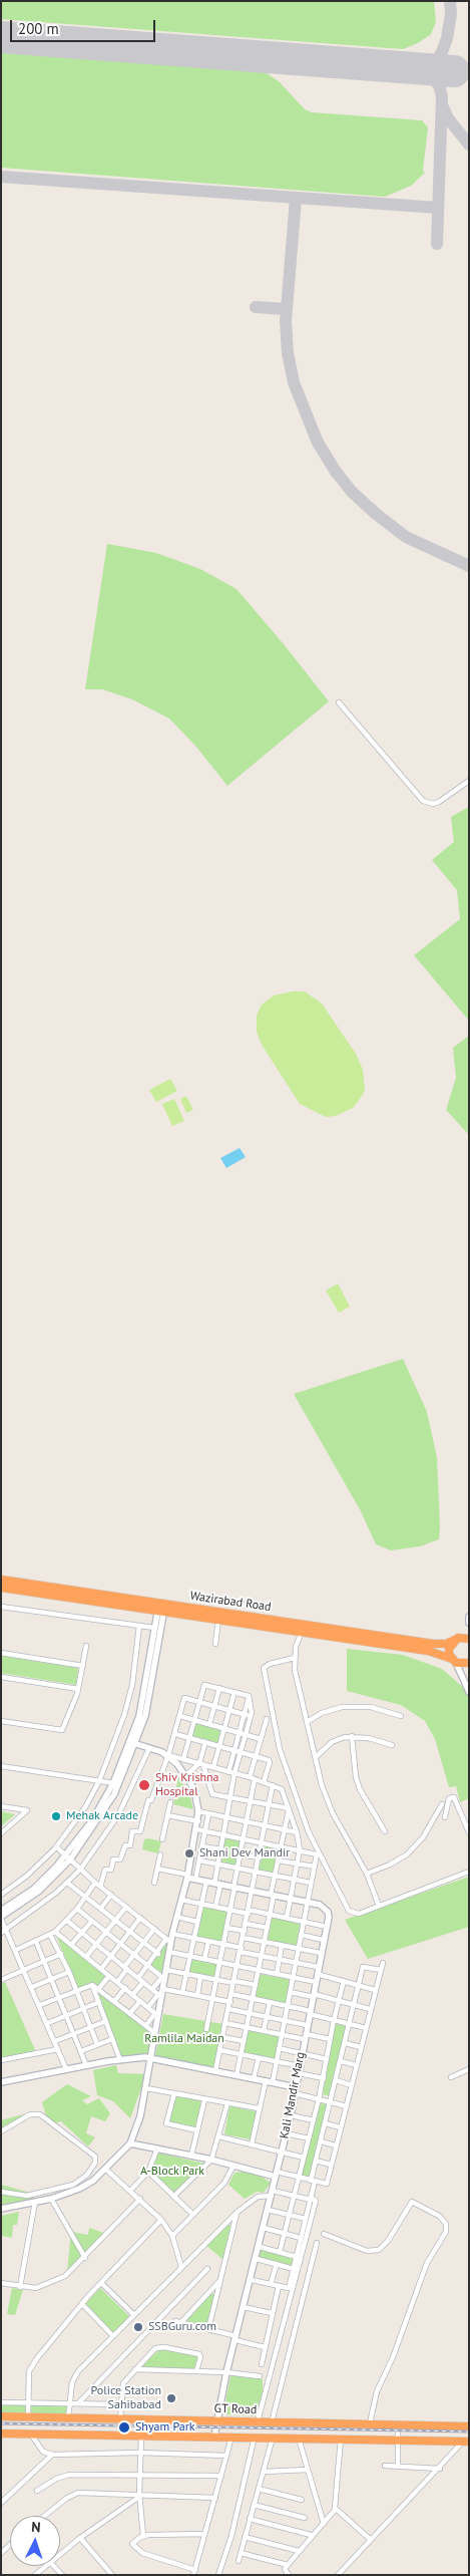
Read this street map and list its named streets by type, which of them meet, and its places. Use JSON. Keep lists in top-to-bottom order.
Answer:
{
  "streets": {
    "highway": ["Wazirabad Road", "GT Road"],
    "street": ["Kali Mandir Marg"]
  },
  "crossings": [
    ["Kali Mandir Marg", "GT Road"]
  ],
  "parks": ["Ramlila Maidan", "A-Block Park"],
  "places": [
    "Shiv Krishna Hospital",
    "Mehak Arcade",
    "Shani Dev Mandir",
    "SSBGuru.com",
    "Police Station Sahibabad",
    "Shyam Park"
  ],
  "scale_bar": "200 m",
  "north": "top"
}
